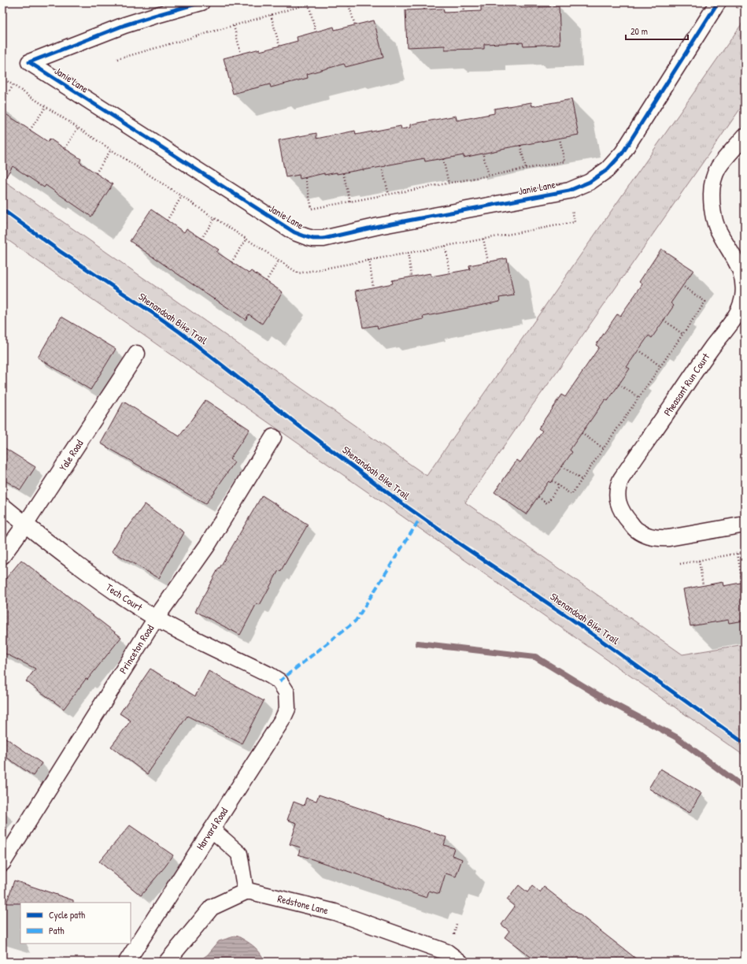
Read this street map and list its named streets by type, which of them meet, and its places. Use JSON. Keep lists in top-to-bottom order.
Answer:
{
  "streets": {
    "street": [
      "Janie Lane",
      "Pheasant Run Court",
      "Yale Road",
      "Tech Court",
      "Princeton Road",
      "Harvard Road",
      "Redstone Lane"
    ],
    "cycle path": ["Shenandoah Bike Trail"]
  },
  "crossings": [
    ["Yale Road", "Tech Court"],
    ["Tech Court", "Princeton Road"],
    ["Tech Court", "Harvard Road"]
  ],
  "legend": ["Cycle path", "Path"],
  "scale_bar": "20 m"
}
